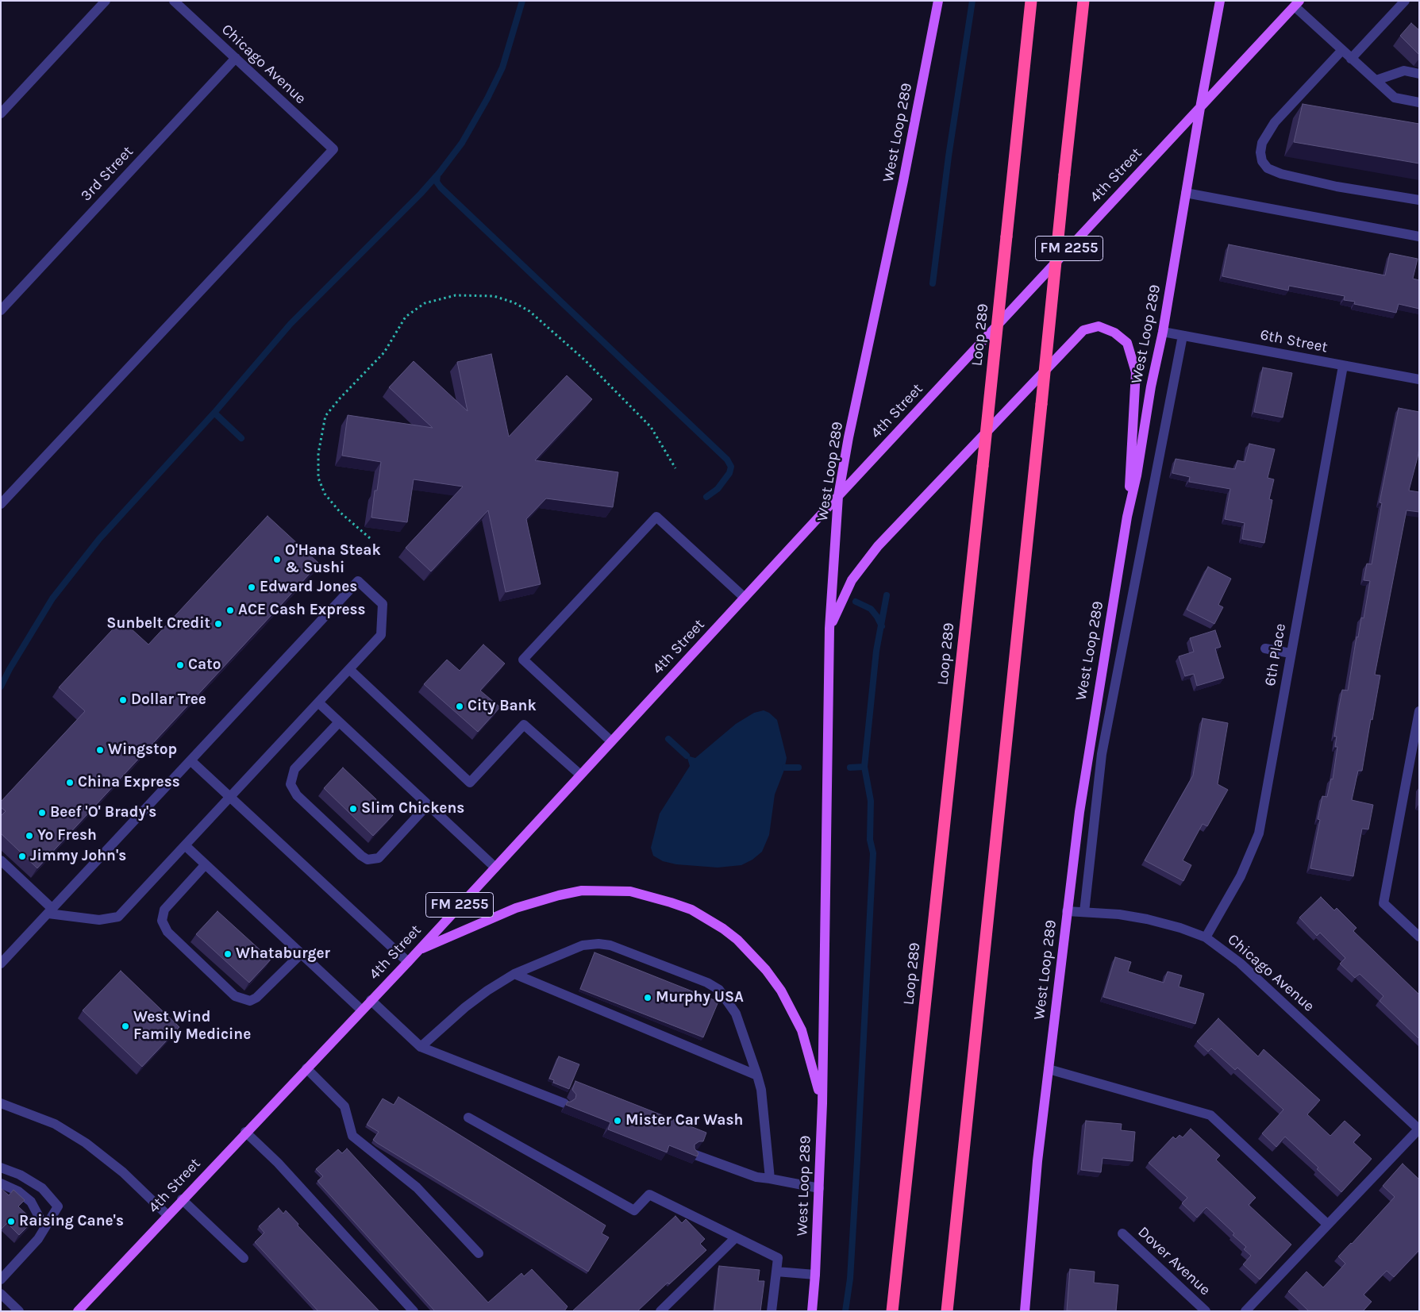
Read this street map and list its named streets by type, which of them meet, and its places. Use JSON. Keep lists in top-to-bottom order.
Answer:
{
  "streets": {
    "highway": ["Loop 289"],
    "main road": ["West Loop 289", "4th Street", "FM 2255"],
    "street": [
      "Chicago Avenue",
      "3rd Street",
      "6th Street",
      "6th Place",
      "Dover Avenue"
    ]
  },
  "crossings": [
    ["Chicago Avenue", "West Loop 289"],
    ["Chicago Avenue", "3rd Street"],
    ["Chicago Avenue", "6th Place"],
    ["West Loop 289", "4th Street"],
    ["West Loop 289", "6th Street"],
    ["6th Street", "6th Place"]
  ],
  "places": [
    "O'Hana Steak & Sushi",
    "Edward Jones",
    "ACE Cash Express",
    "Sunbelt Credit",
    "Cato",
    "Dollar Tree",
    "City Bank",
    "Wingstop",
    "China Express",
    "Slim Chickens",
    "Beef 'O' Brady's",
    "Yo Fresh",
    "Jimmy John's",
    "Whataburger",
    "Murphy USA",
    "West Wind Family Medicine",
    "Mister Car Wash",
    "Raising Cane's"
  ]
}
